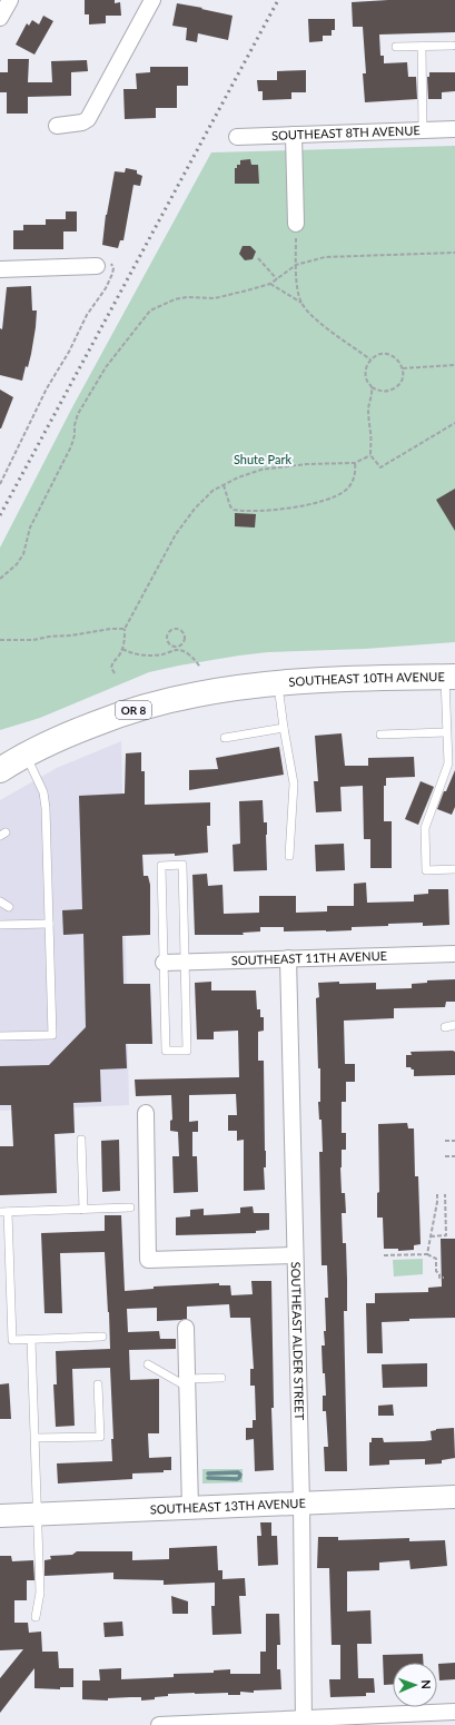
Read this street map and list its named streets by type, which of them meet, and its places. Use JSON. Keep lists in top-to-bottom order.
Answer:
{
  "streets": {
    "main road": ["SOUTHEAST 10TH AVENUE", "OR 8"],
    "street": [
      "SOUTHEAST 8TH AVENUE",
      "SOUTHEAST 11TH AVENUE",
      "SOUTHEAST ALDER STREET",
      "SOUTHEAST 13TH AVENUE"
    ]
  },
  "crossings": [
    ["SOUTHEAST 10TH AVENUE", "OR 8"],
    ["SOUTHEAST 11TH AVENUE", "SOUTHEAST ALDER STREET"],
    ["SOUTHEAST ALDER STREET", "SOUTHEAST 13TH AVENUE"]
  ],
  "parks": ["Shute Park"],
  "north": "right"
}
